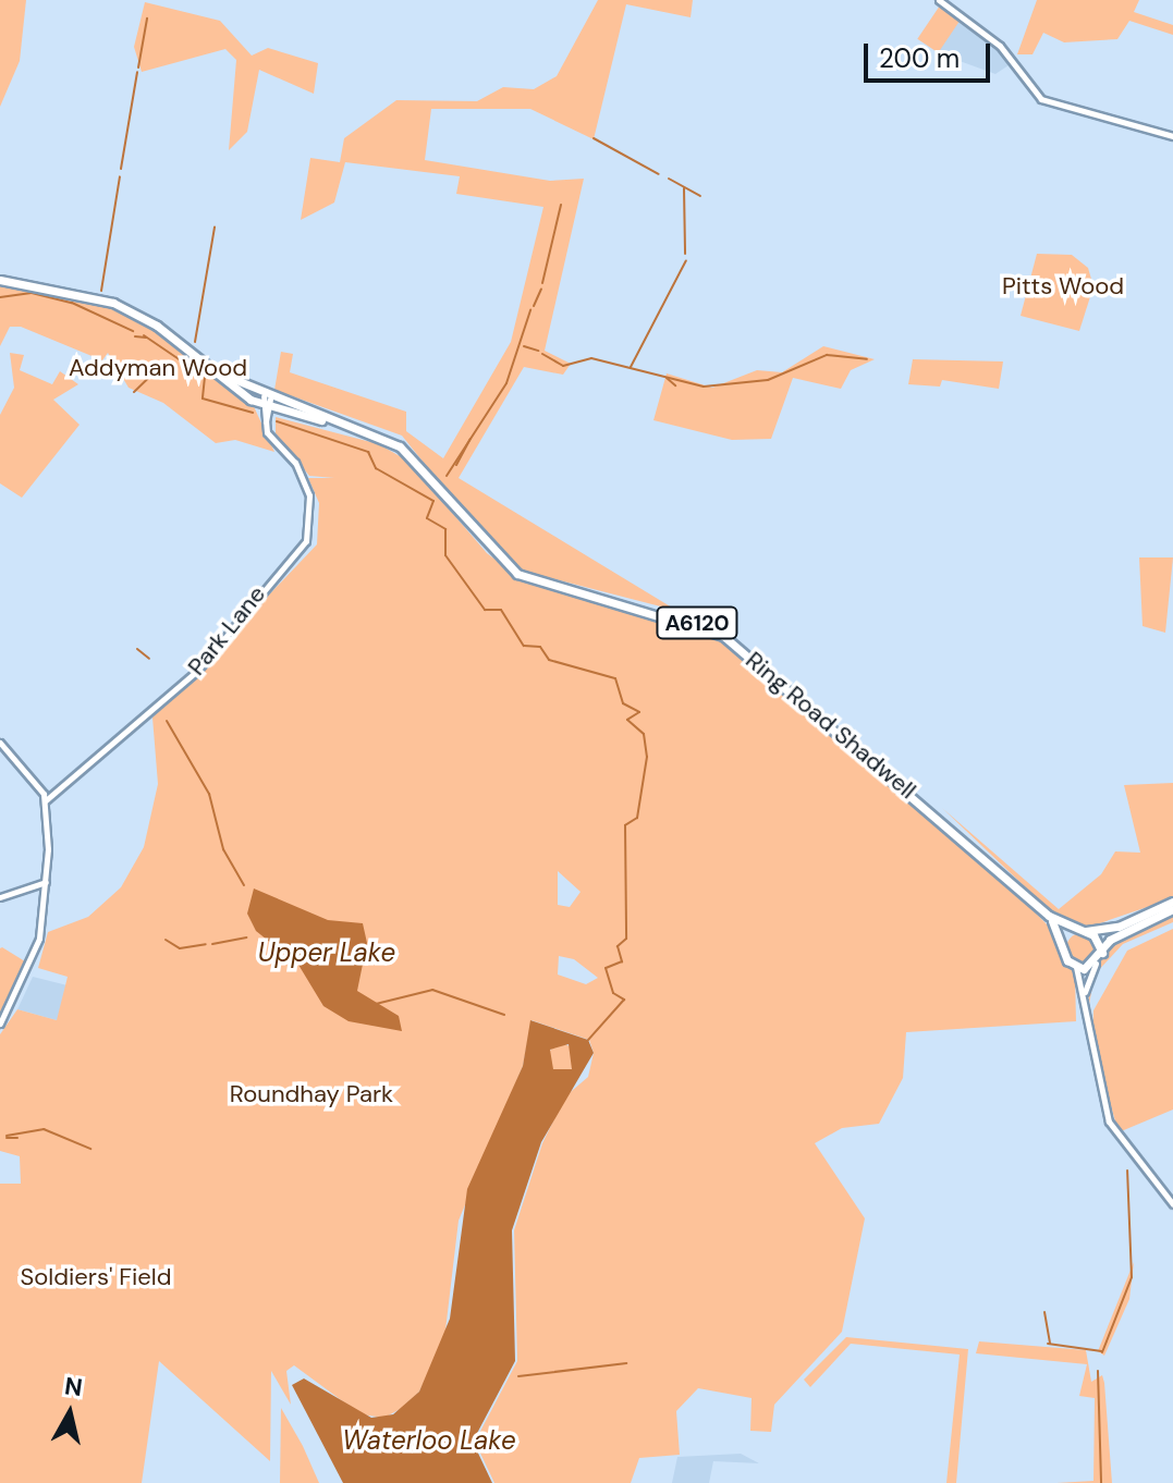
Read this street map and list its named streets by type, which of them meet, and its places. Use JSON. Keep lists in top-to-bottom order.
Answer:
{
  "streets": {
    "highway": ["A6120", "Ring Road Shadwell"],
    "street": ["Park Lane"]
  },
  "crossings": [
    ["A6120", "Park Lane"],
    ["A6120", "Ring Road Shadwell"],
    ["Park Lane", "Ring Road Shadwell"]
  ],
  "water": ["Upper Lake", "Waterloo Lake"],
  "parks": [
    "Pitts Wood",
    "Addyman Wood",
    "Roundhay Park",
    "Soldiers' Field"
  ],
  "scale_bar": "200 m",
  "north": "top"
}
